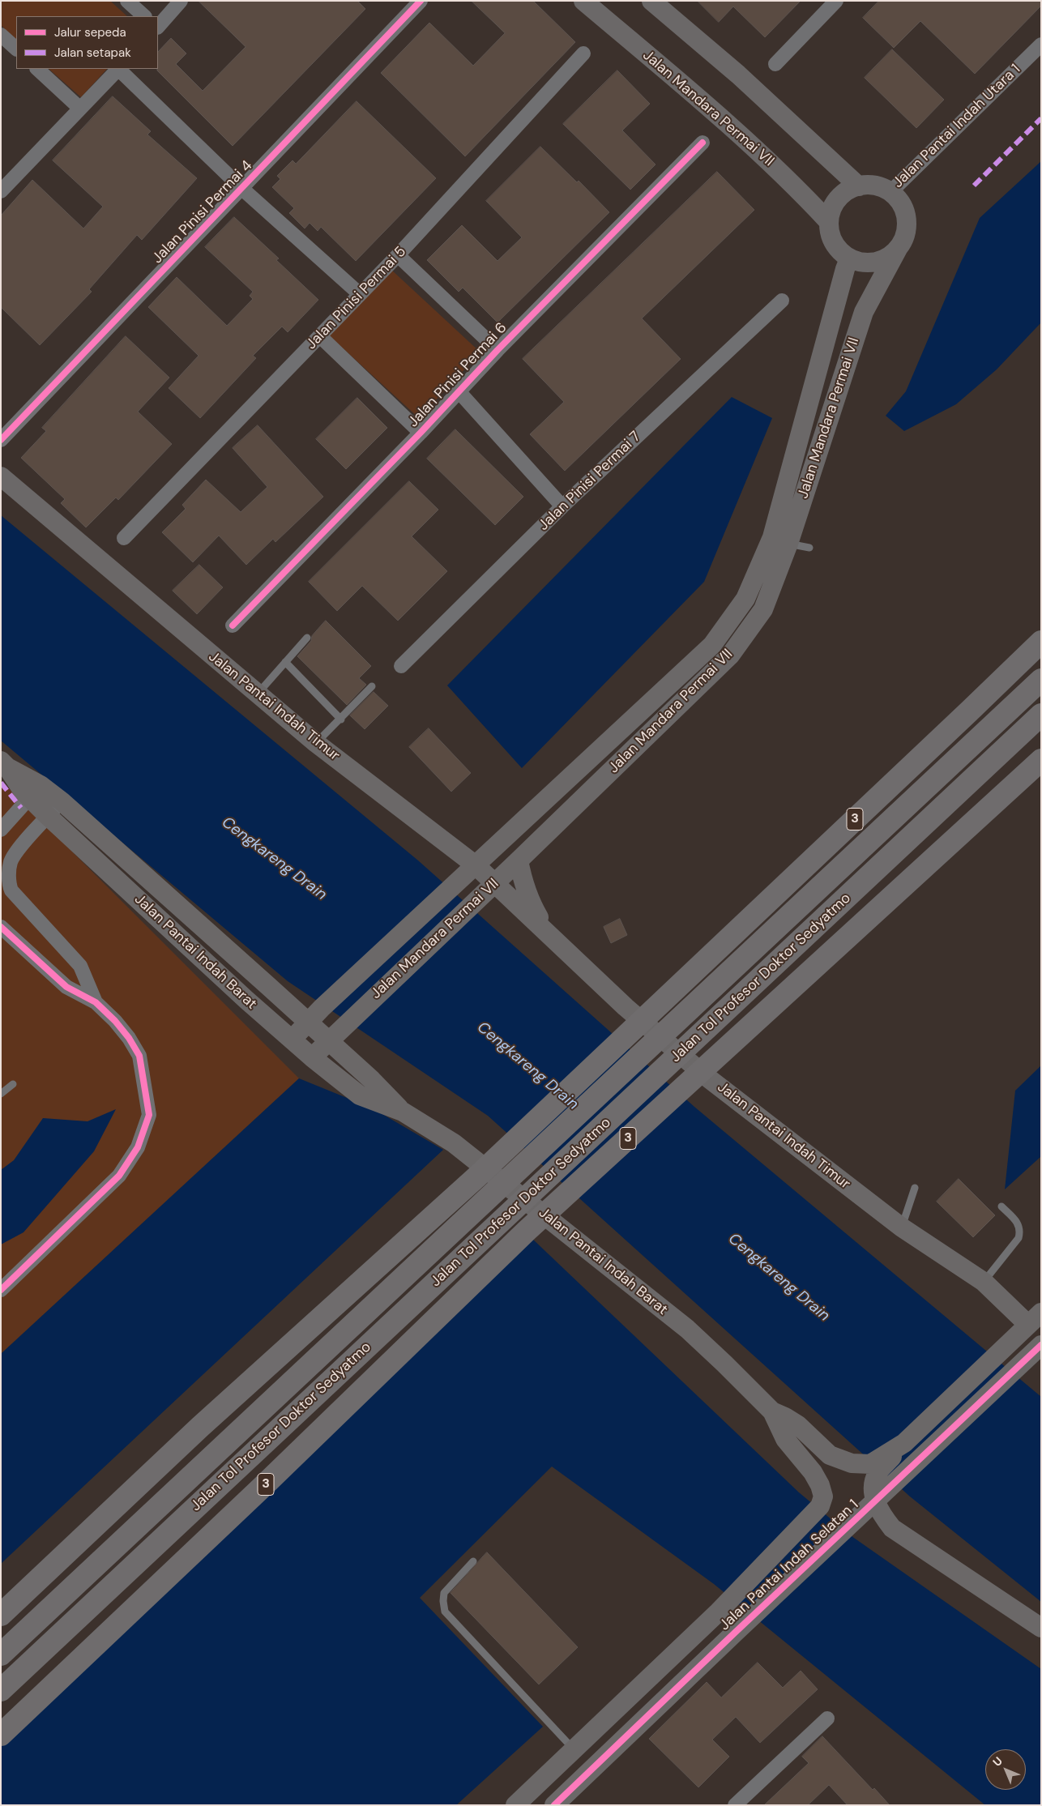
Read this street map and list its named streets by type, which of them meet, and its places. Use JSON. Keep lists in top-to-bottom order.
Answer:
{
  "streets": {
    "highway": ["3", "Jalan Tol Profesor Doktor Sedyatmo"],
    "main road": [
      "Jalan Mandara Permai VII",
      "Jalan Pantai Indah Timur",
      "Jalan Pantai Indah Barat",
      "Jalan Pantai Indah Selatan 1"
    ],
    "street": [
      "Jalan Pantai Indah Utara 1",
      "Jalan Pinisi Permai 4",
      "Jalan Pinisi Permai 5",
      "Jalan Pinisi Permai 6",
      "Jalan Pinisi Permai 7"
    ]
  },
  "crossings": [
    ["Jalan Mandara Permai VII", "Jalan Pantai Indah Utara 1"],
    ["Jalan Mandara Permai VII", "Jalan Pantai Indah Timur"],
    ["Jalan Mandara Permai VII", "Jalan Pantai Indah Barat"],
    ["Jalan Pantai Indah Timur", "Jalan Pantai Indah Selatan 1"],
    ["Jalan Pantai Indah Barat", "Jalan Pantai Indah Selatan 1"]
  ],
  "water": ["Cengkareng Drain"],
  "legend": ["Jalur sepeda", "Jalan setapak"],
  "north": "top left"
}
